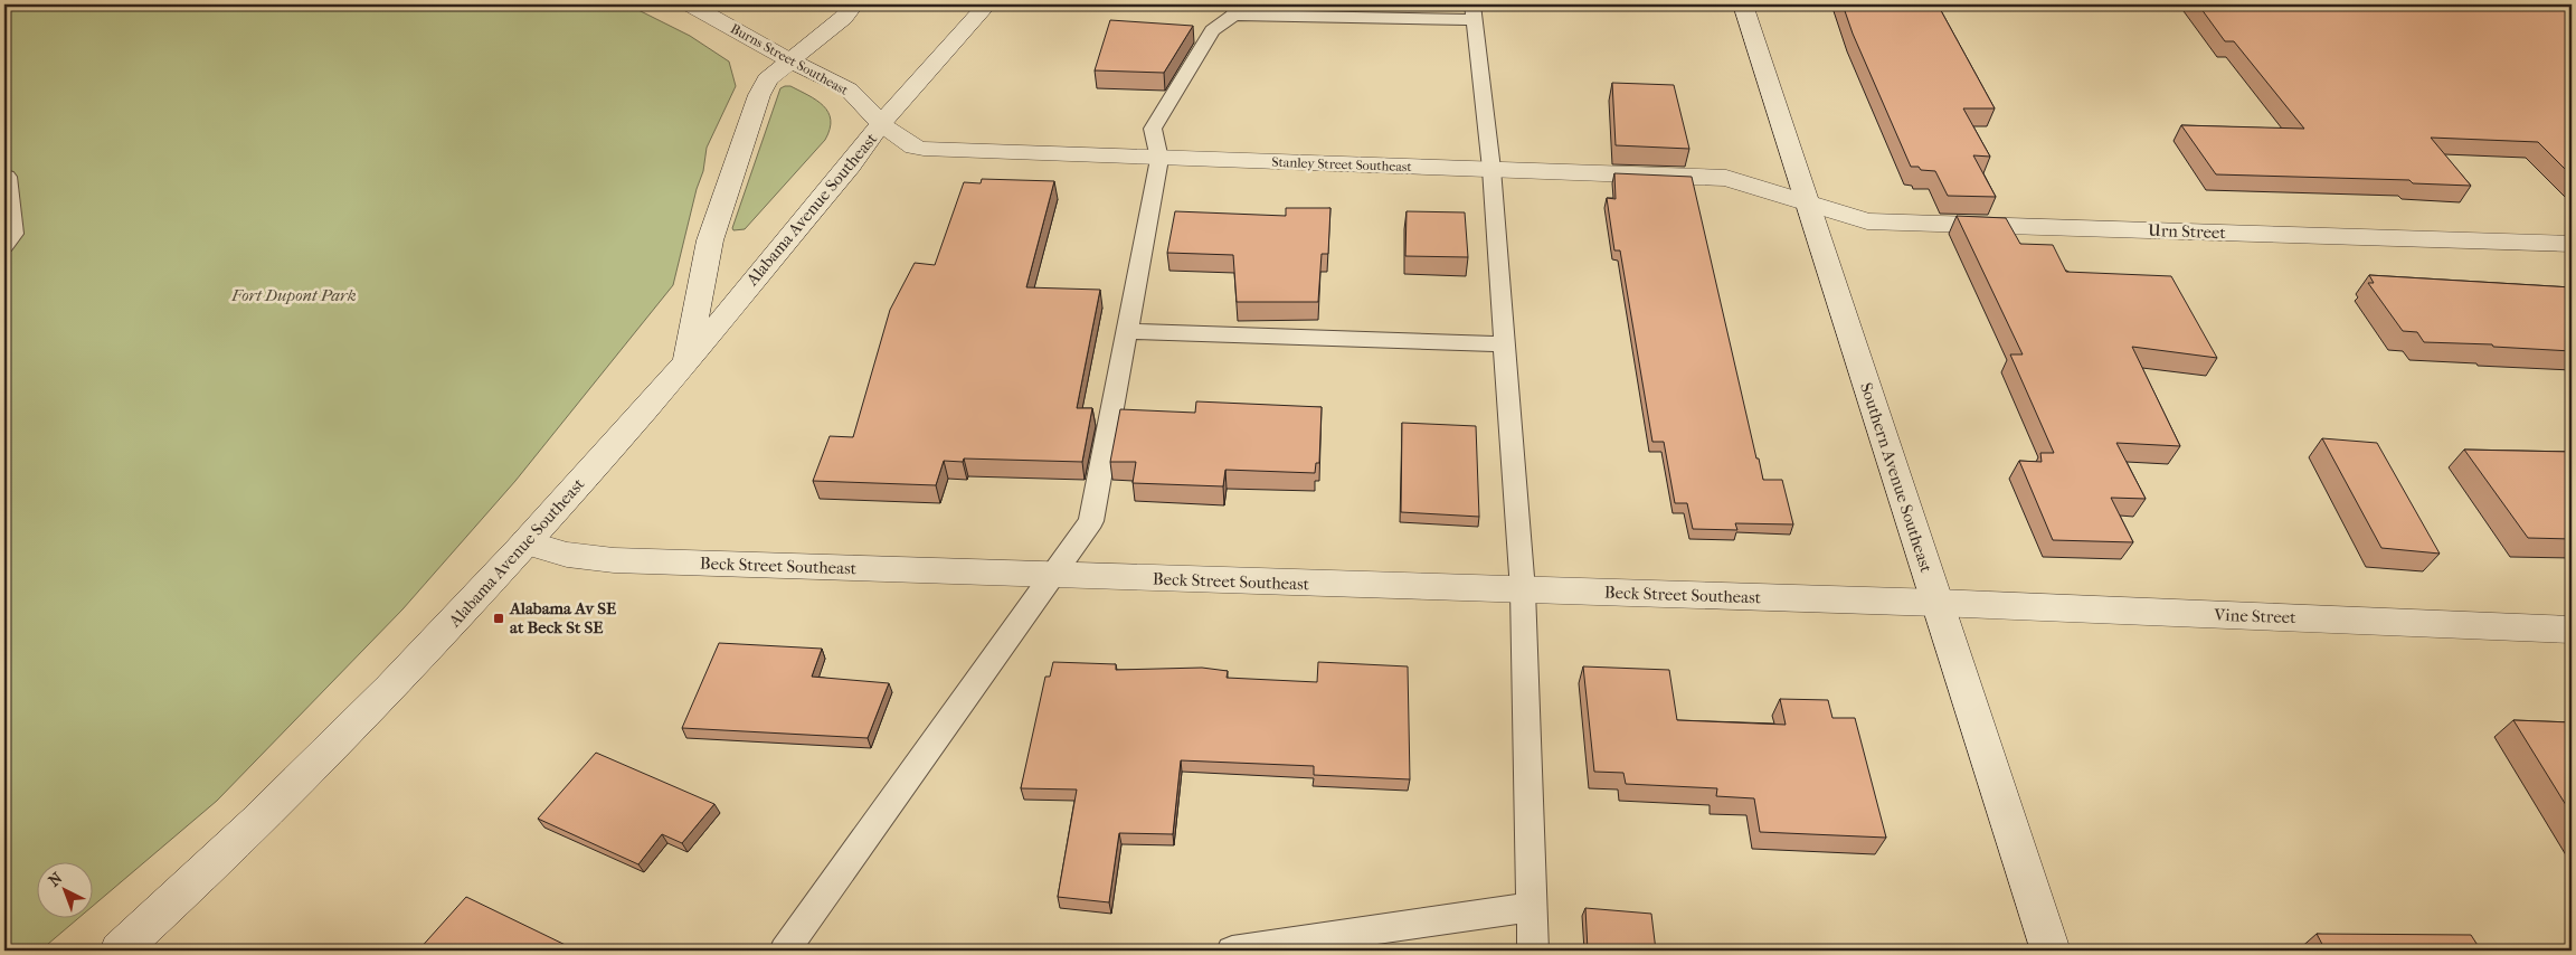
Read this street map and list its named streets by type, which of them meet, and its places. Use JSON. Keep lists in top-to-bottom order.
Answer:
{
  "streets": {
    "street": [
      "Burns Street Southeast",
      "Stanley Street Southeast",
      "Alabama Avenue Southeast",
      "Urn Street",
      "Southern Avenue Southeast",
      "Beck Street Southeast",
      "Vine Street"
    ]
  },
  "crossings": [
    ["Burns Street Southeast", "Stanley Street Southeast"],
    ["Burns Street Southeast", "Alabama Avenue Southeast"],
    ["Stanley Street Southeast", "Alabama Avenue Southeast"],
    ["Stanley Street Southeast", "Urn Street"],
    ["Stanley Street Southeast", "Southern Avenue Southeast"],
    ["Alabama Avenue Southeast", "Beck Street Southeast"],
    ["Urn Street", "Southern Avenue Southeast"],
    ["Southern Avenue Southeast", "Beck Street Southeast"],
    ["Southern Avenue Southeast", "Vine Street"],
    ["Beck Street Southeast", "Vine Street"]
  ],
  "parks": ["Fort Dupont Park"],
  "places": {
    "transit": ["Alabama Av SE at Beck St SE"]
  },
  "north": "top left"
}
